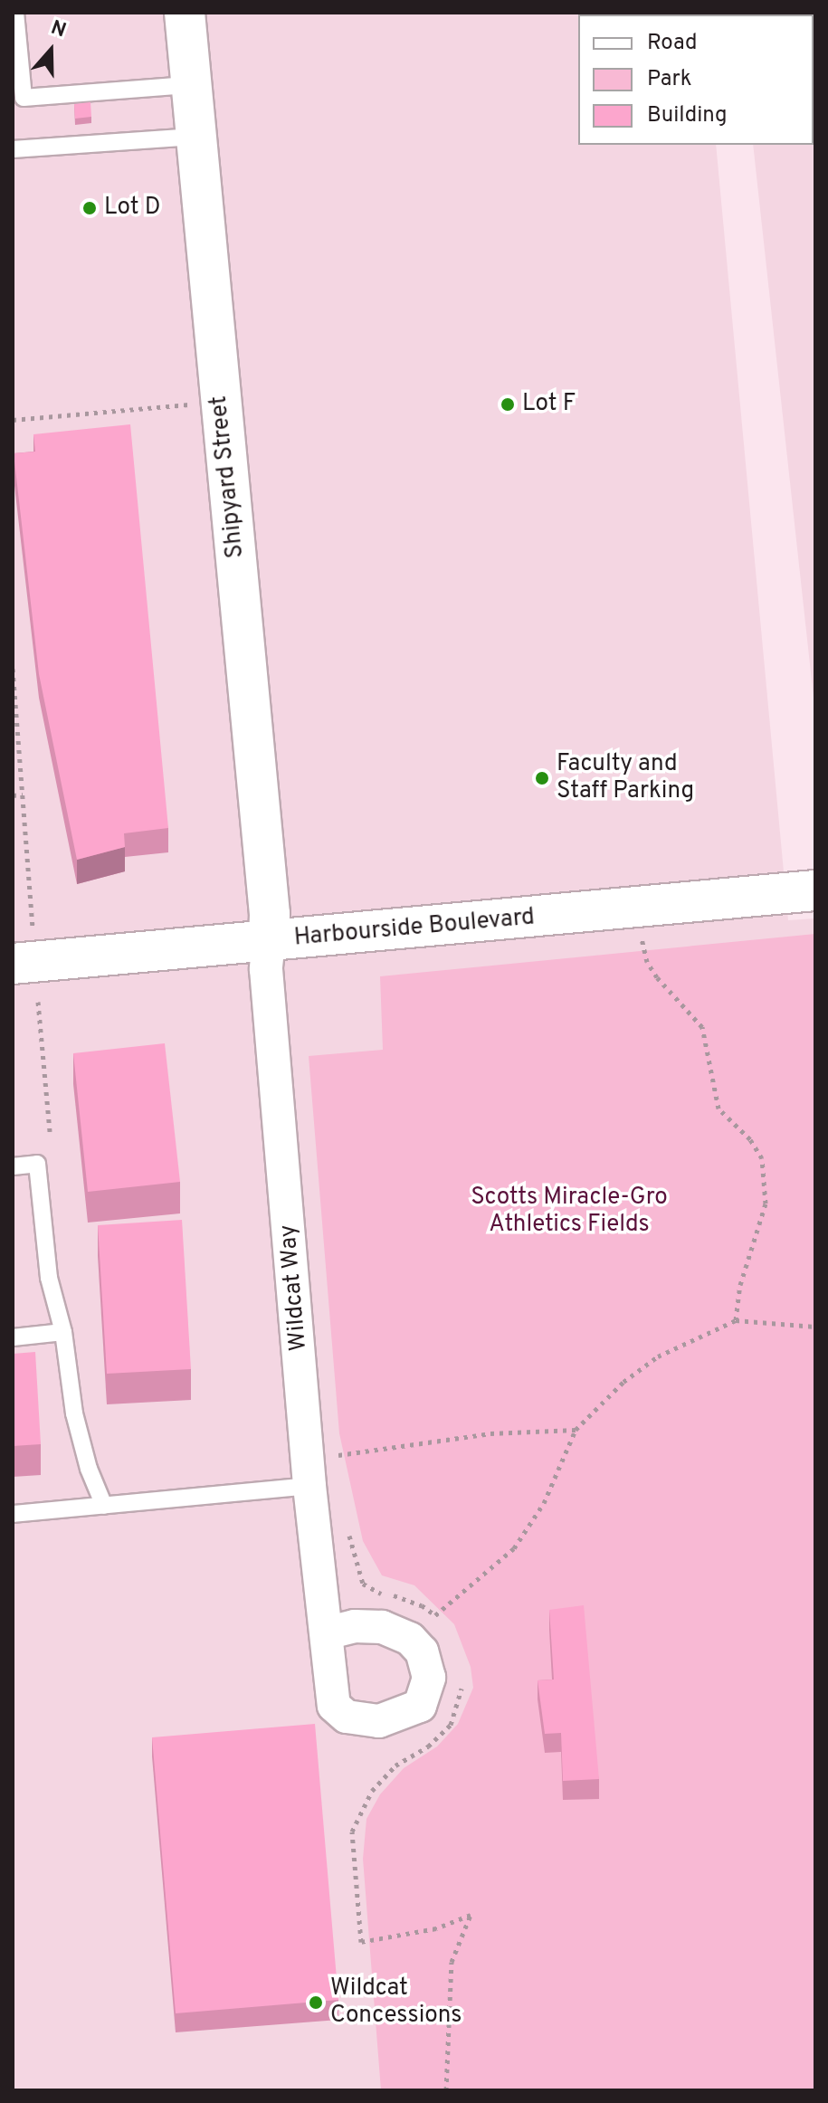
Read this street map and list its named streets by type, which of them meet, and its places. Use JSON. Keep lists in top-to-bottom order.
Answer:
{
  "streets": {
    "street": ["Shipyard Street", "Harbourside Boulevard", "Wildcat Way"]
  },
  "crossings": [
    ["Shipyard Street", "Harbourside Boulevard"],
    ["Shipyard Street", "Wildcat Way"],
    ["Harbourside Boulevard", "Wildcat Way"]
  ],
  "parks": ["Scotts Miracle-Gro Athletics Fields"],
  "places": [
    "Lot D",
    "Lot F",
    "Faculty and Staff Parking",
    "Wildcat Concessions"
  ],
  "legend": ["Road", "Park", "Building"],
  "north": "top"
}
